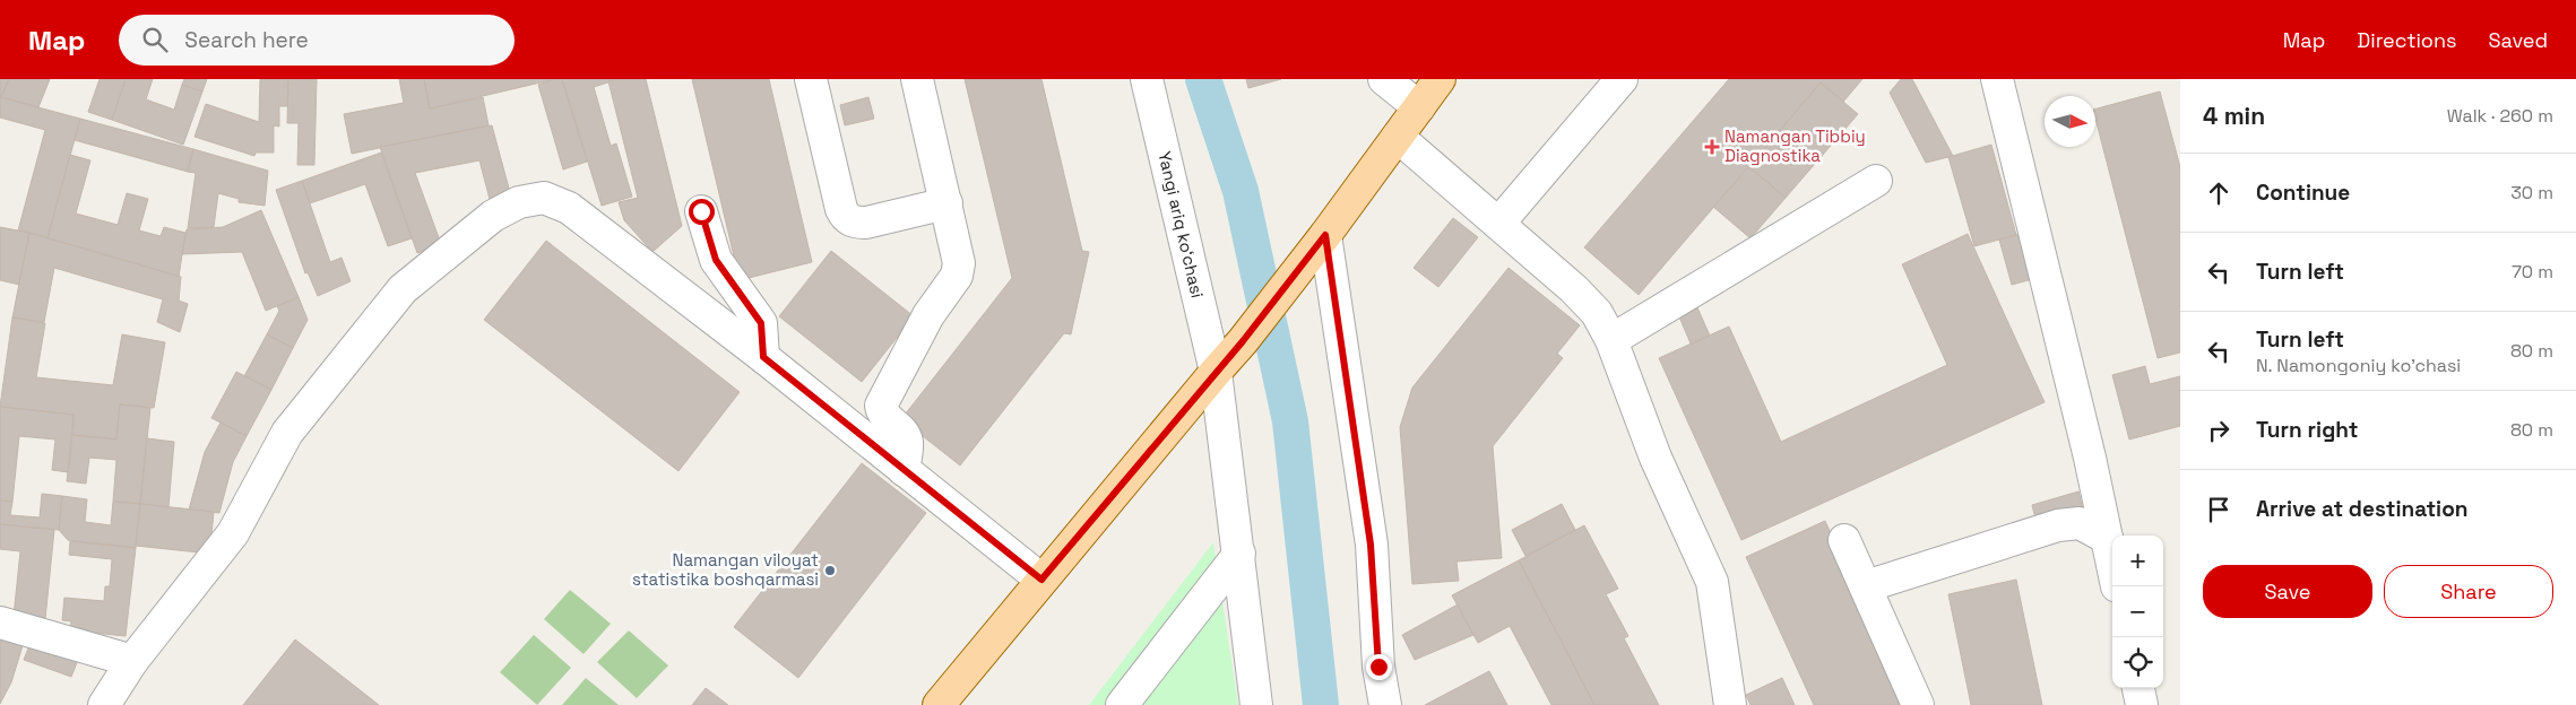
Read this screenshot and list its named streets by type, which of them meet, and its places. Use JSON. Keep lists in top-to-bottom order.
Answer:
{
  "streets": {
    "street": ["Yangi ariq ko‘chasi"]
  },
  "places": {
    "health": ["Namangan Tibbiy Diagnostika"],
    "other": ["Namangan viloyat statistika boshqarmasi"]
  },
  "north": "right",
  "page": {
    "header": "Map",
    "search": "Search here",
    "nav": ["Map", "Directions", "Saved"],
    "heading": ["4 min", "Walk · 260 m"],
    "list": [
      ["Continue", "30 m"],
      ["Turn left", "70 m"],
      ["Turn left", "N. Namongoniy ko'chasi", "80 m"],
      ["Turn right", "80 m"],
      "Arrive at destination"
    ],
    "map_buttons": ["+", "−"],
    "buttons": ["Save", "Share"]
  }
}
